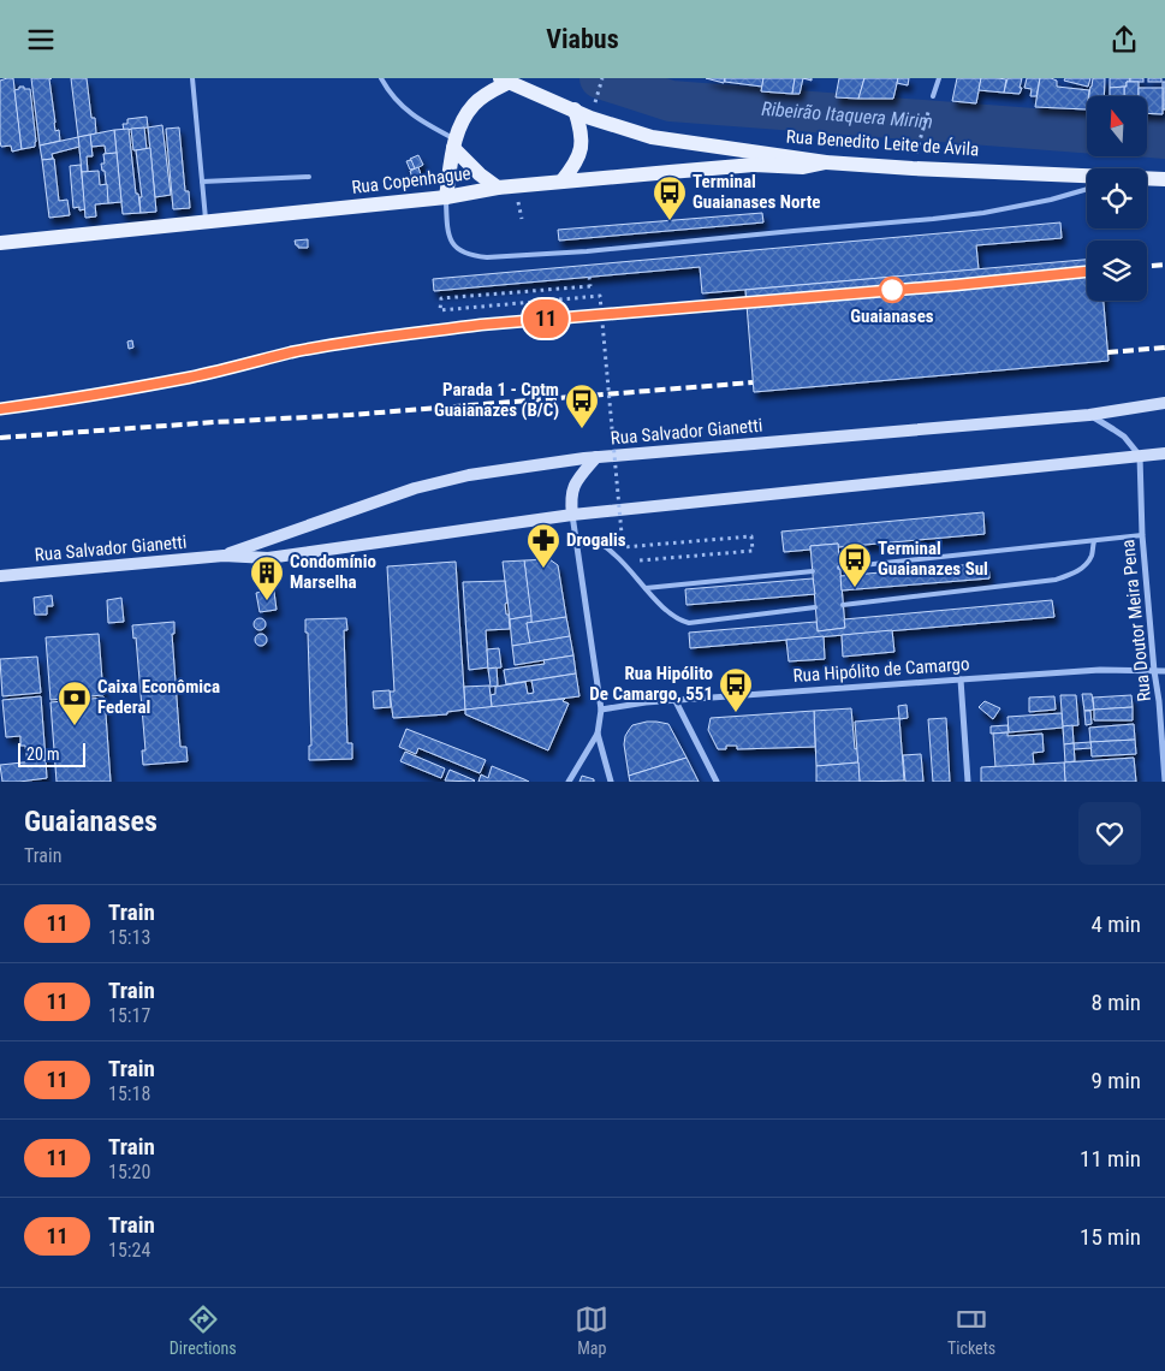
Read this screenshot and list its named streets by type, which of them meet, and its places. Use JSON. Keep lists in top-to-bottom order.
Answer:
{
  "streets": {
    "main road": ["Rua Benedito Leite de Ávila", "Rua Copenhague", "Rua Salvador Gianetti"],
    "street": ["Rua Doutor Meira Pena", "Rua Hipólito de Camargo"]
  },
  "crossings": [
    ["Rua Benedito Leite de Ávila", "Rua Copenhague"],
    ["Rua Salvador Gianetti", "Rua Doutor Meira Pena"],
    ["Rua Doutor Meira Pena", "Rua Hipólito de Camargo"]
  ],
  "water": ["Ribeirão Itaquera Mirim"],
  "places": {
    "bus stop": [
      "Terminal Guaianases Norte",
      "Parada 1 - Cptm Guaianazes (B/C)",
      "Terminal Guaianazes Sul",
      "Rua Hipólito De Camargo, 551"
    ],
    "other": ["Guaianases"],
    "pharmacy": ["Drogalis"],
    "building": ["Condomínio Marselha"],
    "bank": ["Caixa Econômica Federal"]
  },
  "scale_bar": "20 m",
  "north": "top",
  "page": {
    "header": "Viabus",
    "on_map": "11",
    "scale": "20 m",
    "heading": ["Guaianases", "Train"],
    "list": [
      {
        "mark": "11",
        "name": "Train",
        "note": "15:13",
        "value": "4 min"
      },
      {
        "mark": "11",
        "name": "Train",
        "note": "15:17",
        "value": "8 min"
      },
      {
        "mark": "11",
        "name": "Train",
        "note": "15:18",
        "value": "9 min"
      },
      {
        "mark": "11",
        "name": "Train",
        "note": "15:20",
        "value": "11 min"
      },
      {
        "mark": "11",
        "name": "Train",
        "note": "15:24",
        "value": "15 min"
      }
    ],
    "tabs": ["Directions", "Map", "Tickets"]
  }
}
